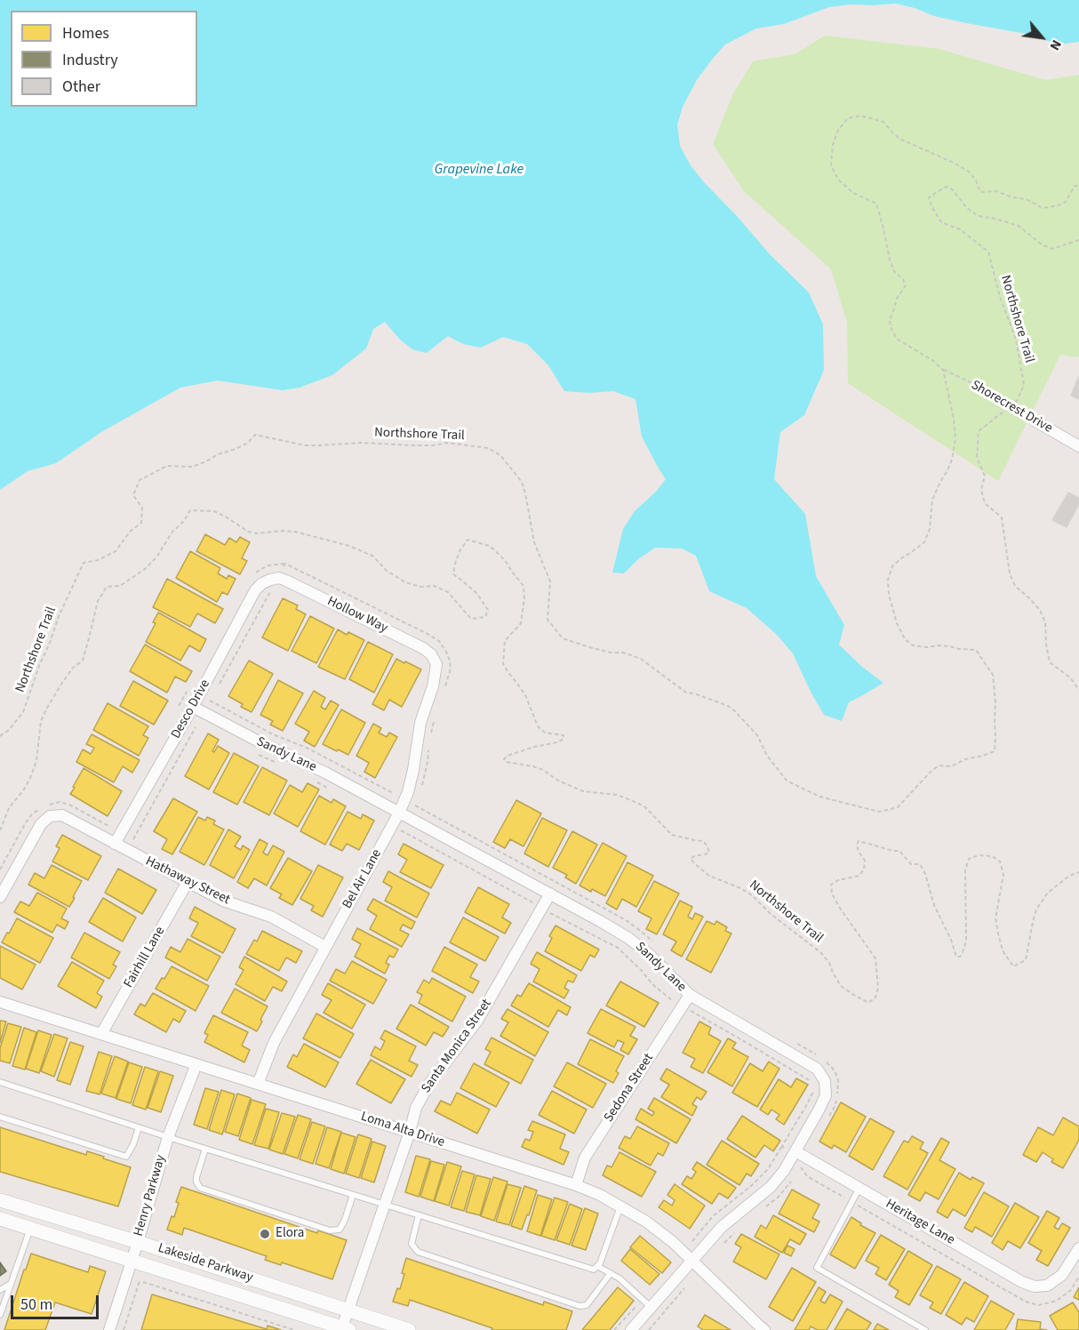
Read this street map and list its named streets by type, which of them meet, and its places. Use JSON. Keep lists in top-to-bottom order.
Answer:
{
  "streets": {
    "street": [
      "Shorecrest Drive",
      "Hollow Way",
      "Desco Drive",
      "Sandy Lane",
      "Bel Air Lane",
      "Hathaway Street",
      "Fairhill Lane",
      "Santa Monica Street",
      "Sedona Street",
      "Loma Alta Drive",
      "Henry Parkway",
      "Heritage Lane",
      "Lakeside Parkway"
    ],
    "path": ["Northshore Trail"]
  },
  "crossings": [
    ["Northshore Trail", "Shorecrest Drive"],
    ["Hollow Way", "Desco Drive"],
    ["Hollow Way", "Bel Air Lane"],
    ["Desco Drive", "Sandy Lane"],
    ["Desco Drive", "Hathaway Street"],
    ["Sandy Lane", "Bel Air Lane"],
    ["Sandy Lane", "Santa Monica Street"],
    ["Sandy Lane", "Sedona Street"],
    ["Sandy Lane", "Loma Alta Drive"],
    ["Sandy Lane", "Heritage Lane"],
    ["Bel Air Lane", "Hathaway Street"],
    ["Bel Air Lane", "Loma Alta Drive"],
    ["Hathaway Street", "Fairhill Lane"],
    ["Fairhill Lane", "Loma Alta Drive"],
    ["Santa Monica Street", "Loma Alta Drive"],
    ["Santa Monica Street", "Lakeside Parkway"],
    ["Sedona Street", "Loma Alta Drive"],
    ["Loma Alta Drive", "Henry Parkway"],
    ["Henry Parkway", "Lakeside Parkway"]
  ],
  "water": ["Grapevine Lake"],
  "places": ["Elora"],
  "legend": ["Homes", "Industry", "Other"],
  "scale_bar": "50 m",
  "north": "bottom right"
}
